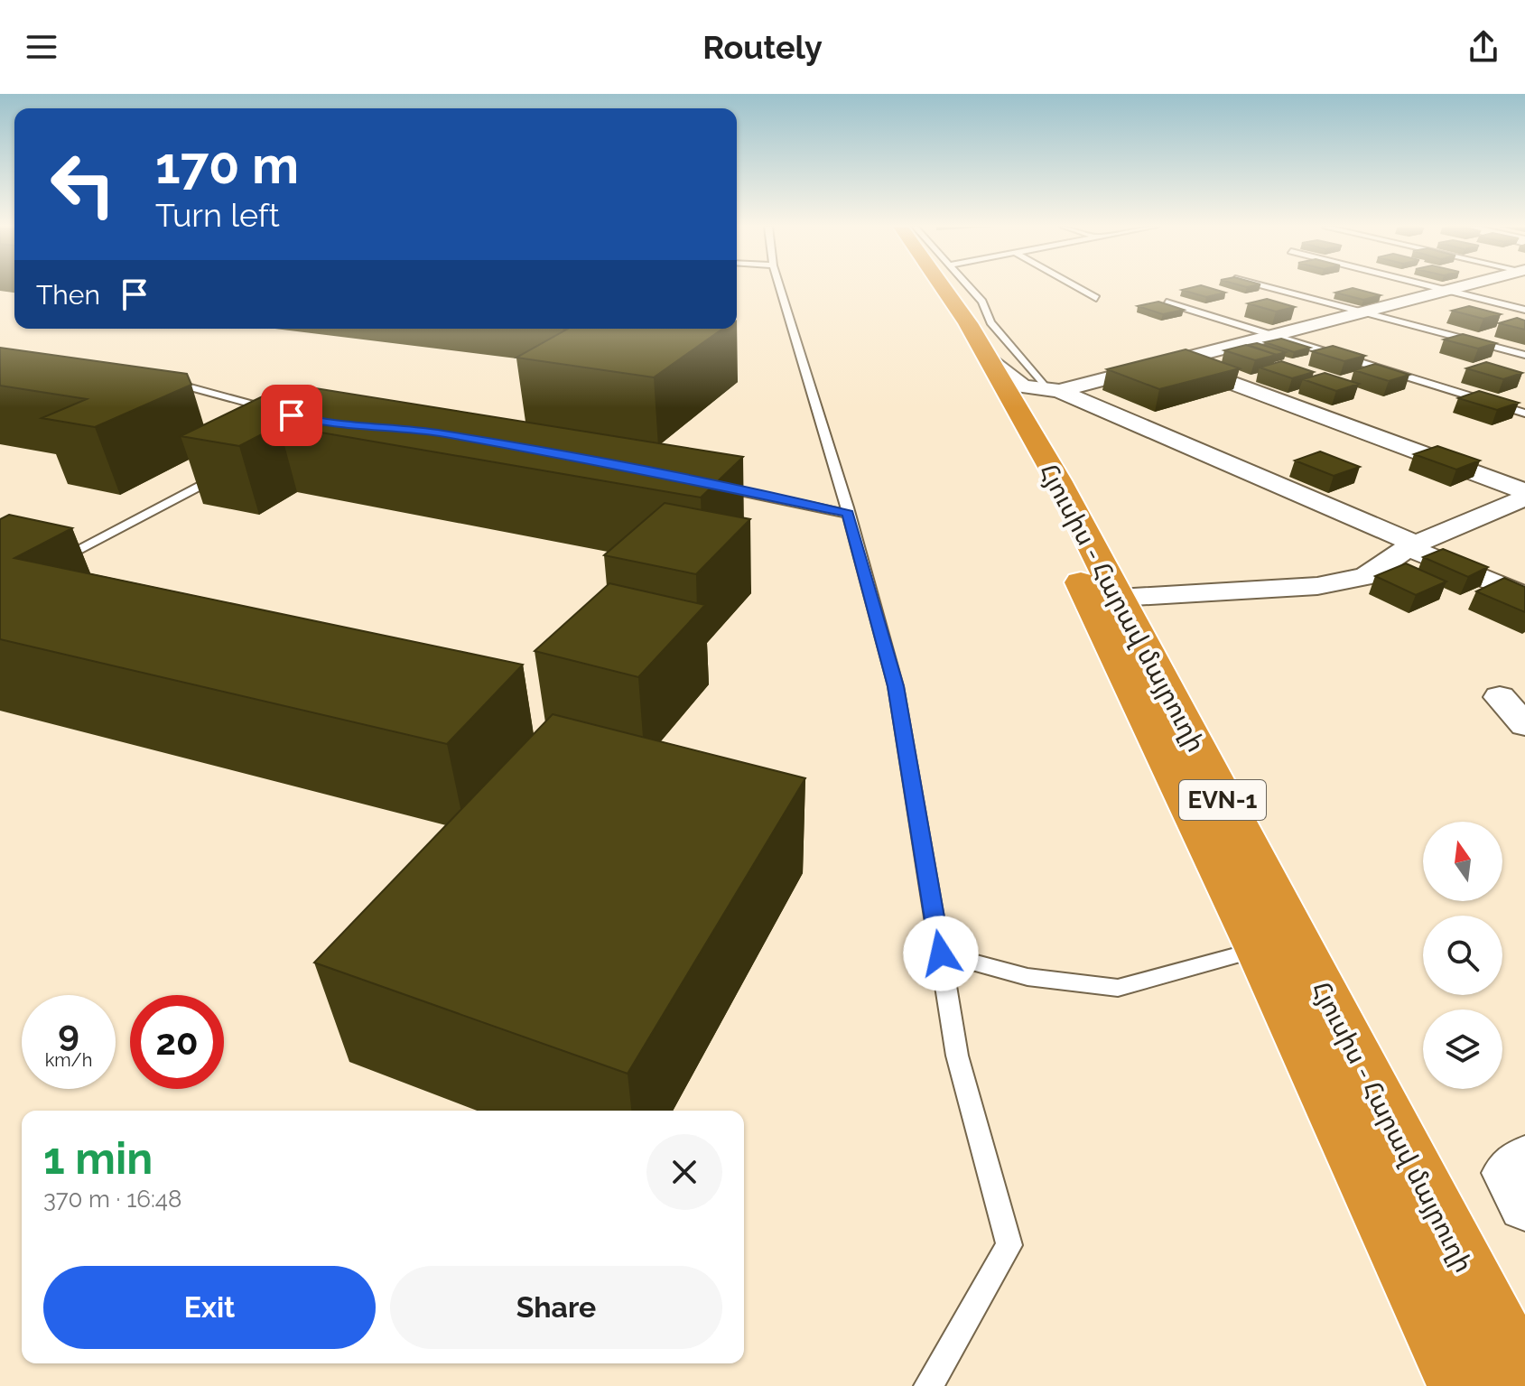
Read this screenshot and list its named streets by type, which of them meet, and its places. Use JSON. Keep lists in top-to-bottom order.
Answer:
{
  "streets": {
    "highway": ["Հյուսիս - Հարավ մայրուղի", "EVN-1"]
  },
  "north": "top",
  "page": {
    "header": "Routely",
    "turn": ["170 m", "Turn left"],
    "then": "Then",
    "speed": "9 km/h",
    "limit": "20",
    "heading": ["1 min", "370 m · 16:48"],
    "buttons": ["Exit", "Share"]
  }
}
